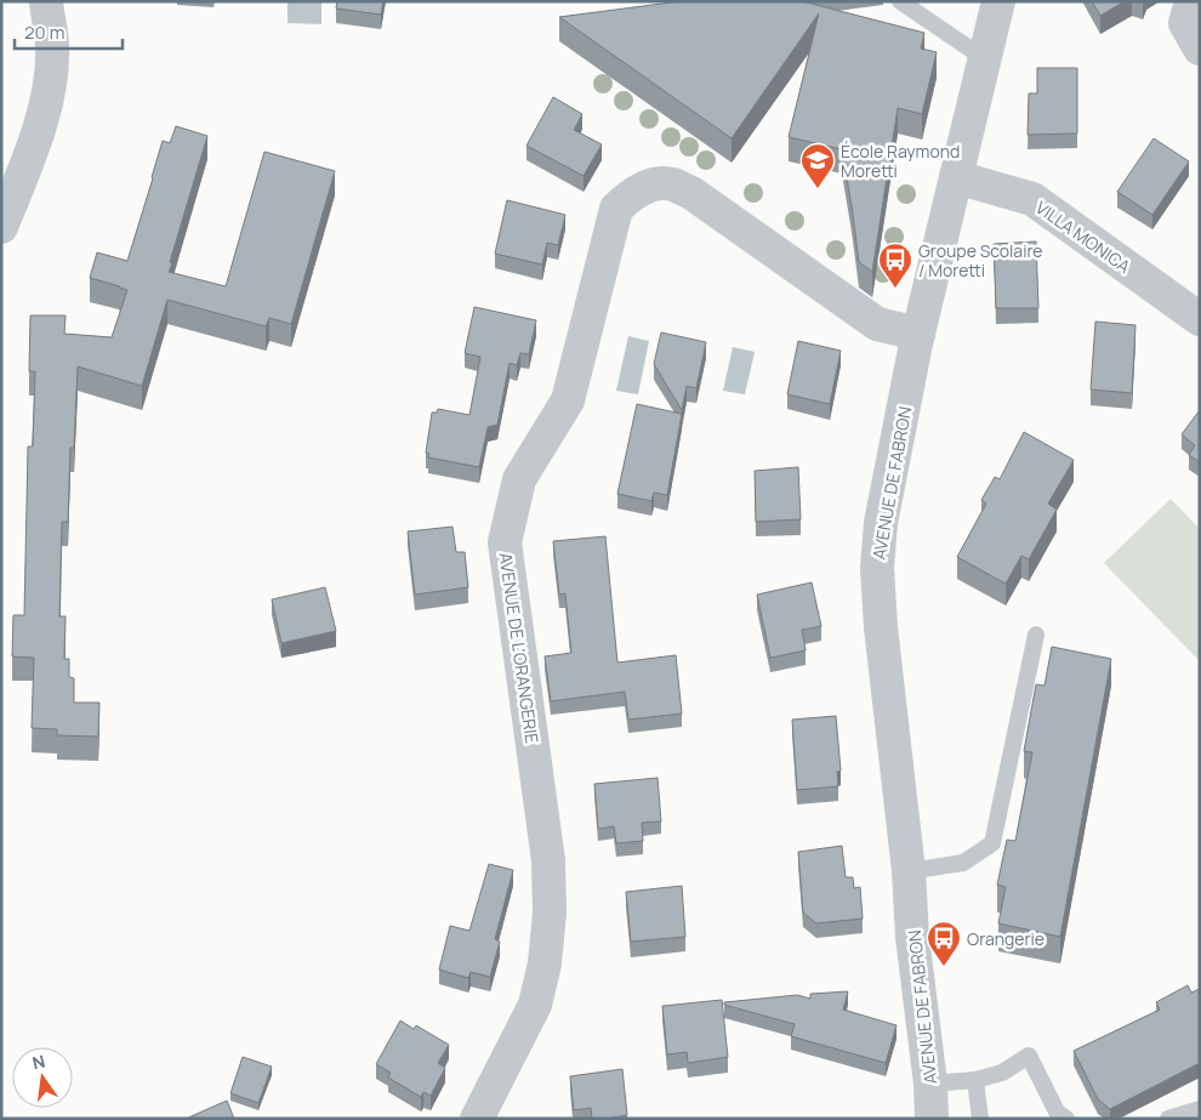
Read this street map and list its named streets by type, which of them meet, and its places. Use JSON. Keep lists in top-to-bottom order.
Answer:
{
  "streets": {
    "street": ["VILLA MONICA", "AVENUE DE FABRON", "AVENUE DE L'ORANGERIE"]
  },
  "crossings": [
    ["VILLA MONICA", "AVENUE DE FABRON"],
    ["AVENUE DE FABRON", "AVENUE DE L'ORANGERIE"]
  ],
  "places": {
    "school or university": ["École Raymond Moretti"],
    "bus stop": ["Groupe Scolaire / Moretti", "Orangerie"]
  },
  "scale_bar": "20 m",
  "north": "top"
}
